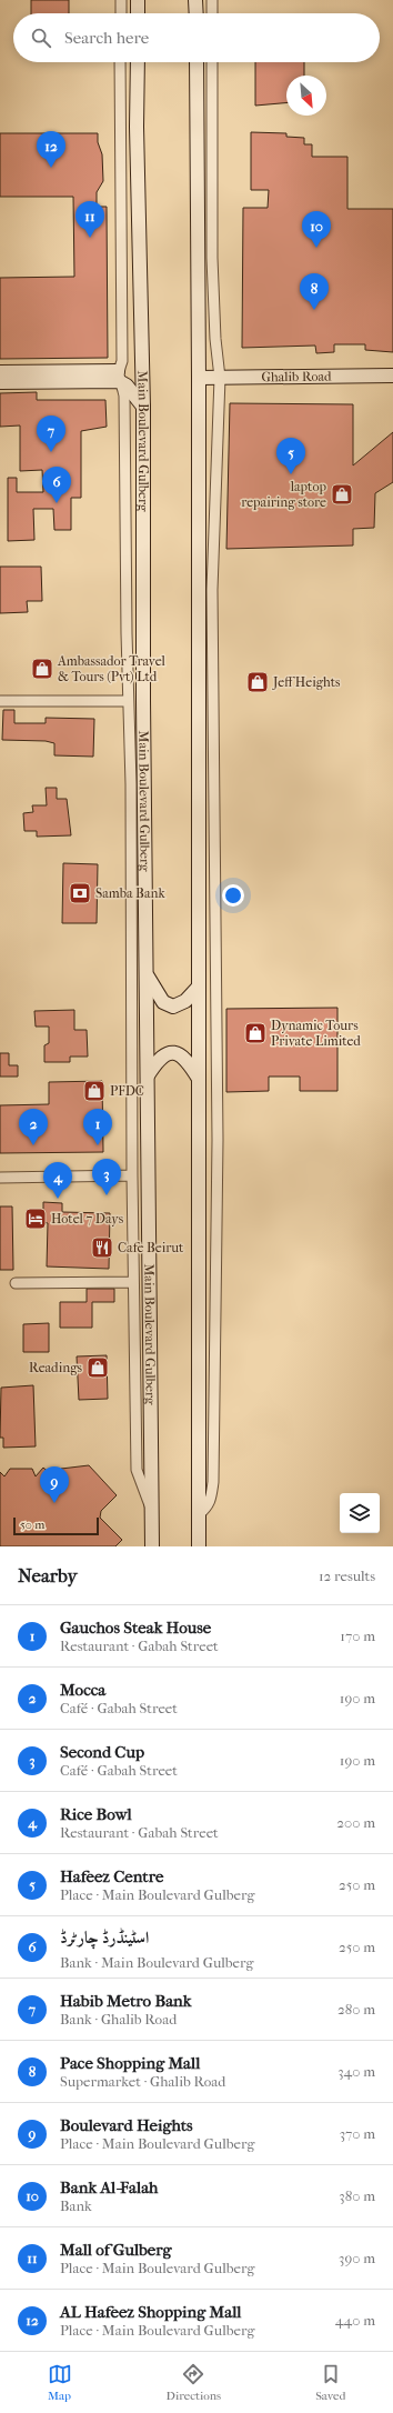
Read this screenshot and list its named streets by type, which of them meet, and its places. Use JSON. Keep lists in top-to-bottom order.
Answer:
{
  "streets": {
    "main road": ["Ghalib Road", "Main Boulevard Gulberg"]
  },
  "places": {
    "shop": [
      "laptop repairing store",
      "Ambassador Travel & Tours (Pvt) Ltd",
      "Jeff Heights",
      "Dynamic Tours Private Limited",
      "PFDC",
      "Readings"
    ],
    "bank": ["Samba Bank"],
    "hotel": ["Hotel 7 Days"],
    "restaurant": ["Cafe Beirut"]
  },
  "scale_bar": "50 m",
  "north": "bottom right",
  "page": {
    "search": "Search here",
    "pins": [
      "12",
      "11",
      "10",
      "8",
      "7",
      "5",
      "6",
      "1",
      "2",
      "3",
      "4",
      "9"
    ],
    "scale": "50 m",
    "heading": ["Nearby", "12 results"],
    "list": [
      {
        "mark": "1",
        "name": "Gauchos Steak House",
        "note": "Restaurant · Gabah Street",
        "value": "170 m"
      },
      {
        "mark": "2",
        "name": "Mocca",
        "note": "Café · Gabah Street",
        "value": "190 m"
      },
      {
        "mark": "3",
        "name": "Second Cup",
        "note": "Café · Gabah Street",
        "value": "190 m"
      },
      {
        "mark": "4",
        "name": "Rice Bowl",
        "note": "Restaurant · Gabah Street",
        "value": "200 m"
      },
      {
        "mark": "5",
        "name": "Hafeez Centre",
        "note": "Place · Main Boulevard Gulberg",
        "value": "250 m"
      },
      {
        "mark": "6",
        "name": "اسٹینڈرڈ چارٹرڈ",
        "note": "Bank · Main Boulevard Gulberg",
        "value": "250 m"
      },
      {
        "mark": "7",
        "name": "Habib Metro Bank",
        "note": "Bank · Ghalib Road",
        "value": "280 m"
      },
      {
        "mark": "8",
        "name": "Pace Shopping Mall",
        "note": "Supermarket · Ghalib Road",
        "value": "340 m"
      },
      {
        "mark": "9",
        "name": "Boulevard Heights",
        "note": "Place · Main Boulevard Gulberg",
        "value": "370 m"
      },
      {
        "mark": "10",
        "name": "Bank Al-Falah",
        "note": "Bank",
        "value": "380 m"
      },
      {
        "mark": "11",
        "name": "Mall of Gulberg",
        "note": "Place · Main Boulevard Gulberg",
        "value": "390 m"
      },
      {
        "mark": "12",
        "name": "AL Hafeez Shopping Mall",
        "note": "Place · Main Boulevard Gulberg",
        "value": "440 m"
      }
    ],
    "nav": ["Map", "Directions", "Saved"]
  }
}
